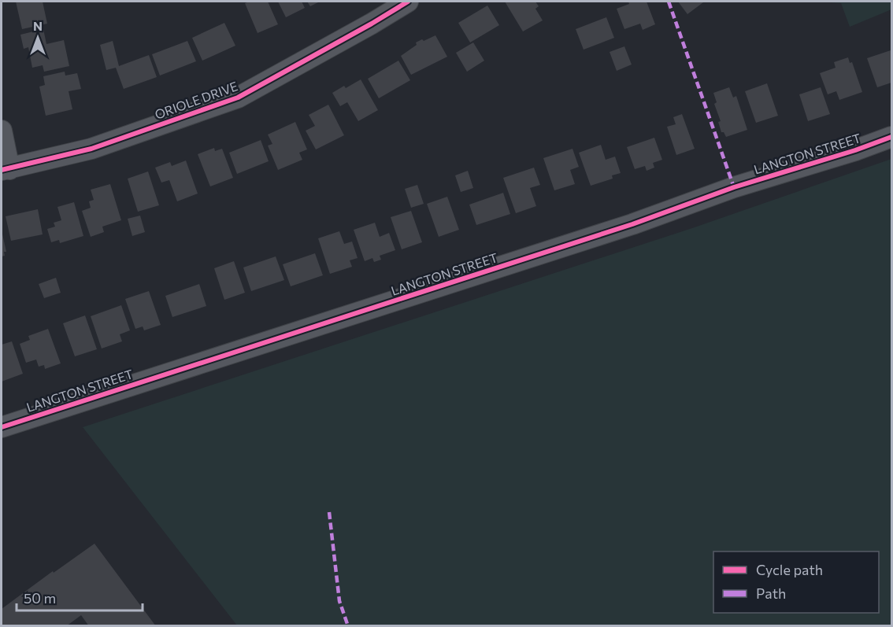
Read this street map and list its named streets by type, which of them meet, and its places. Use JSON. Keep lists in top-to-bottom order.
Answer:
{
  "streets": {
    "street": ["ORIOLE DRIVE", "LANGTON STREET"]
  },
  "legend": ["Cycle path", "Path"],
  "scale_bar": "50 m",
  "north": "top"
}
